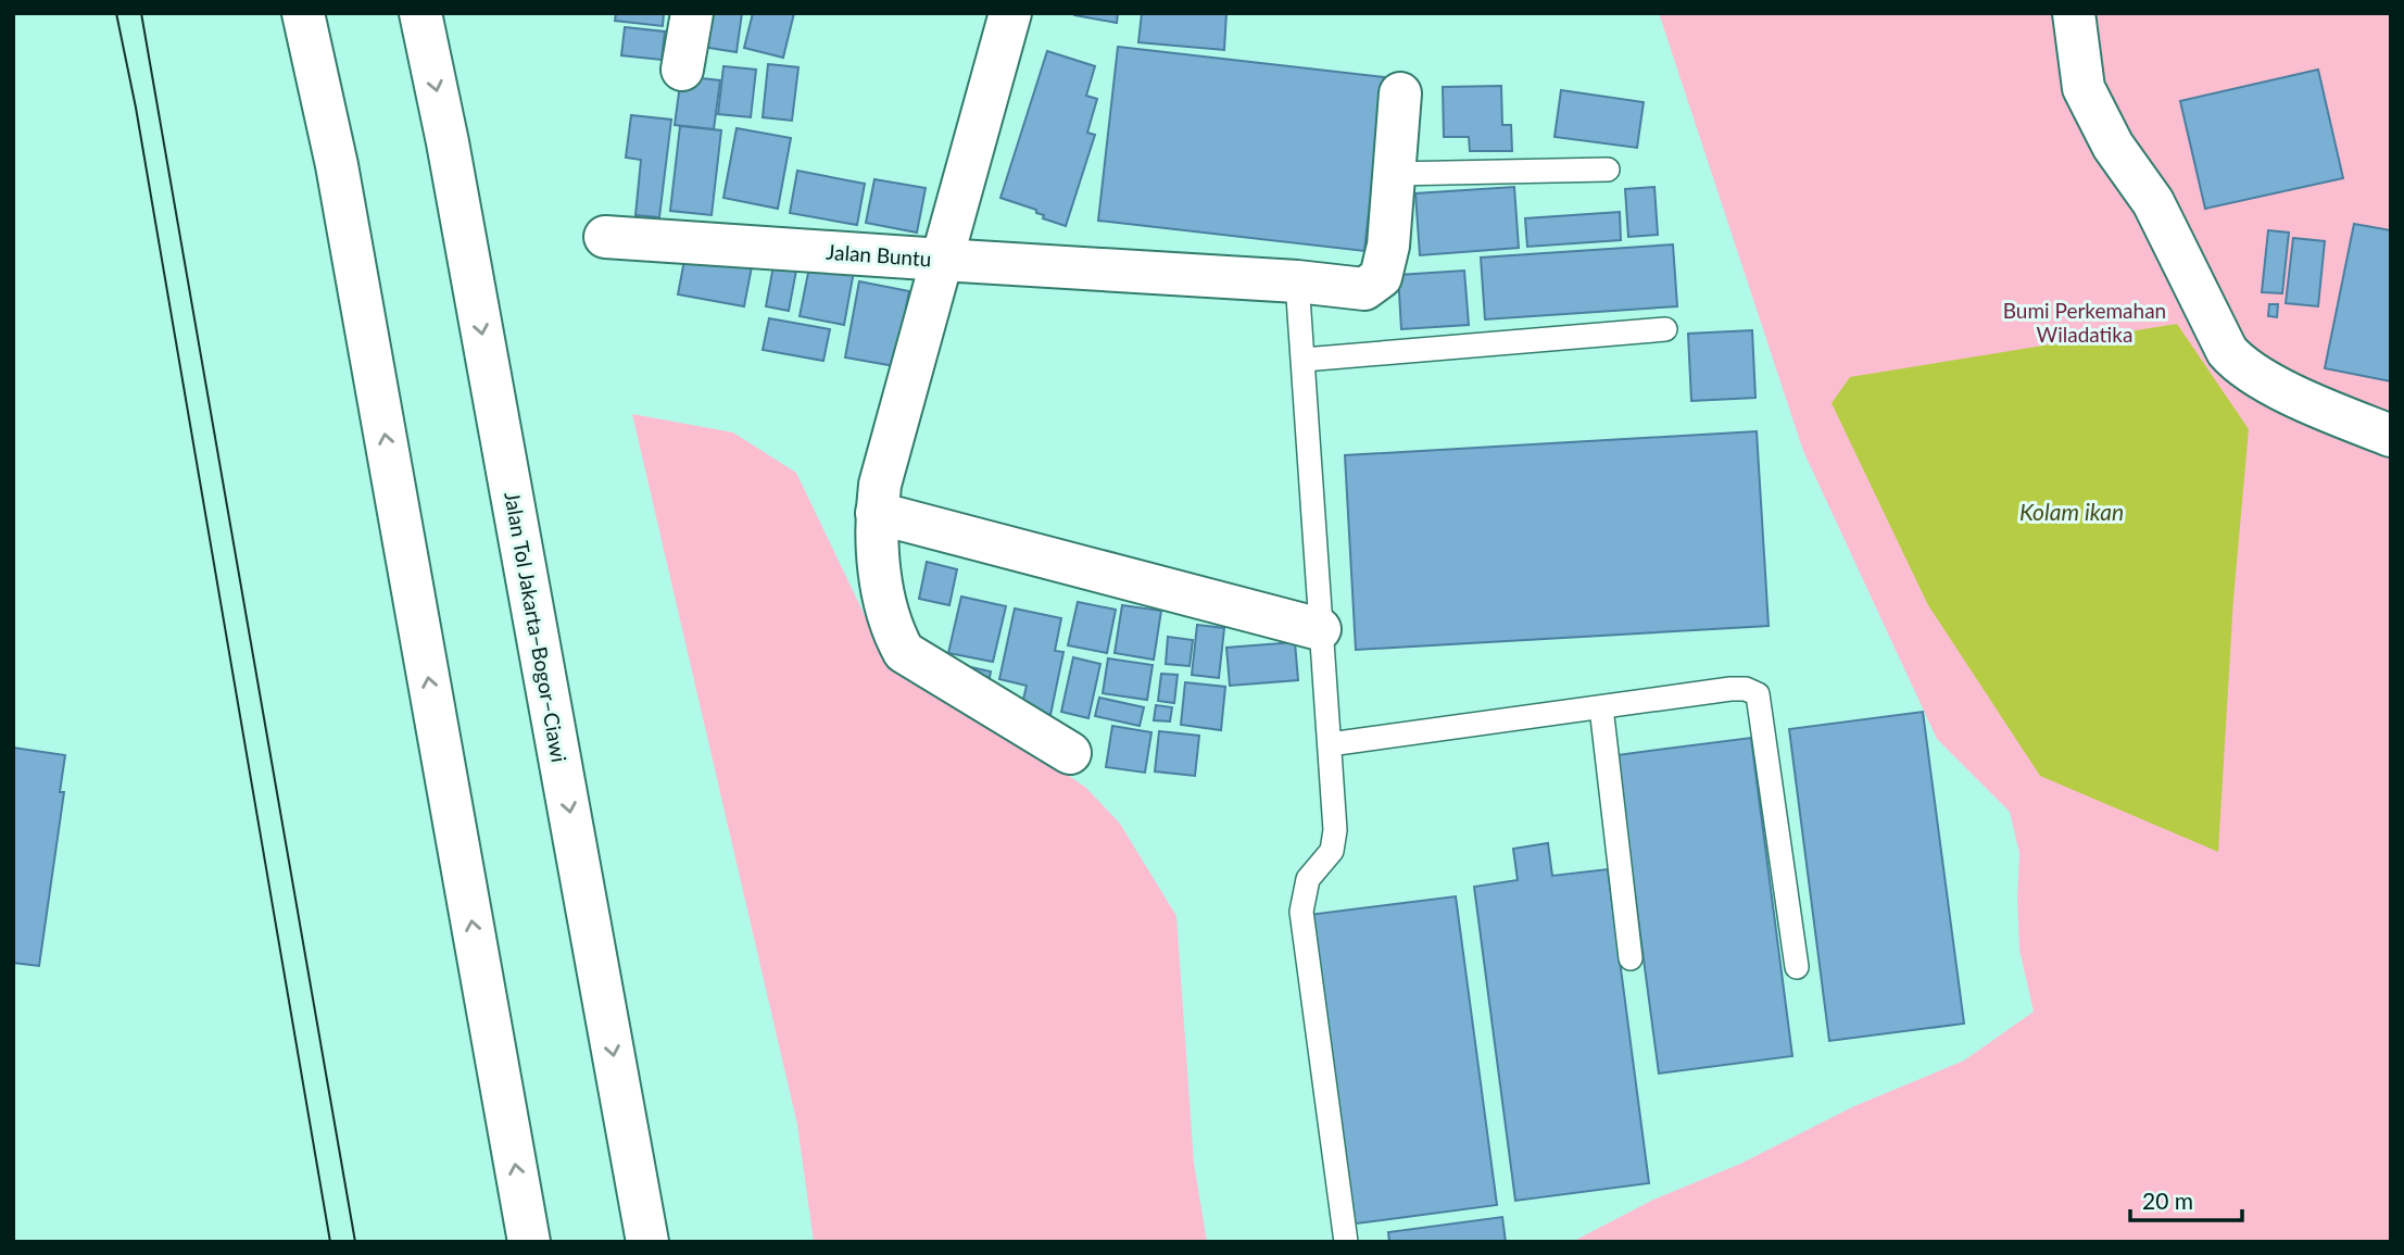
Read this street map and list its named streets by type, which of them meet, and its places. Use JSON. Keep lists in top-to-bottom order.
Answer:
{
  "streets": {
    "main road": ["Jalan Buntu", "Jalan Tol Jakarta–Bogor–Ciawi"]
  },
  "water": ["Kolam ikan"],
  "parks": ["Bumi Perkemahan Wiladatika"],
  "scale_bar": "20 m"
}
